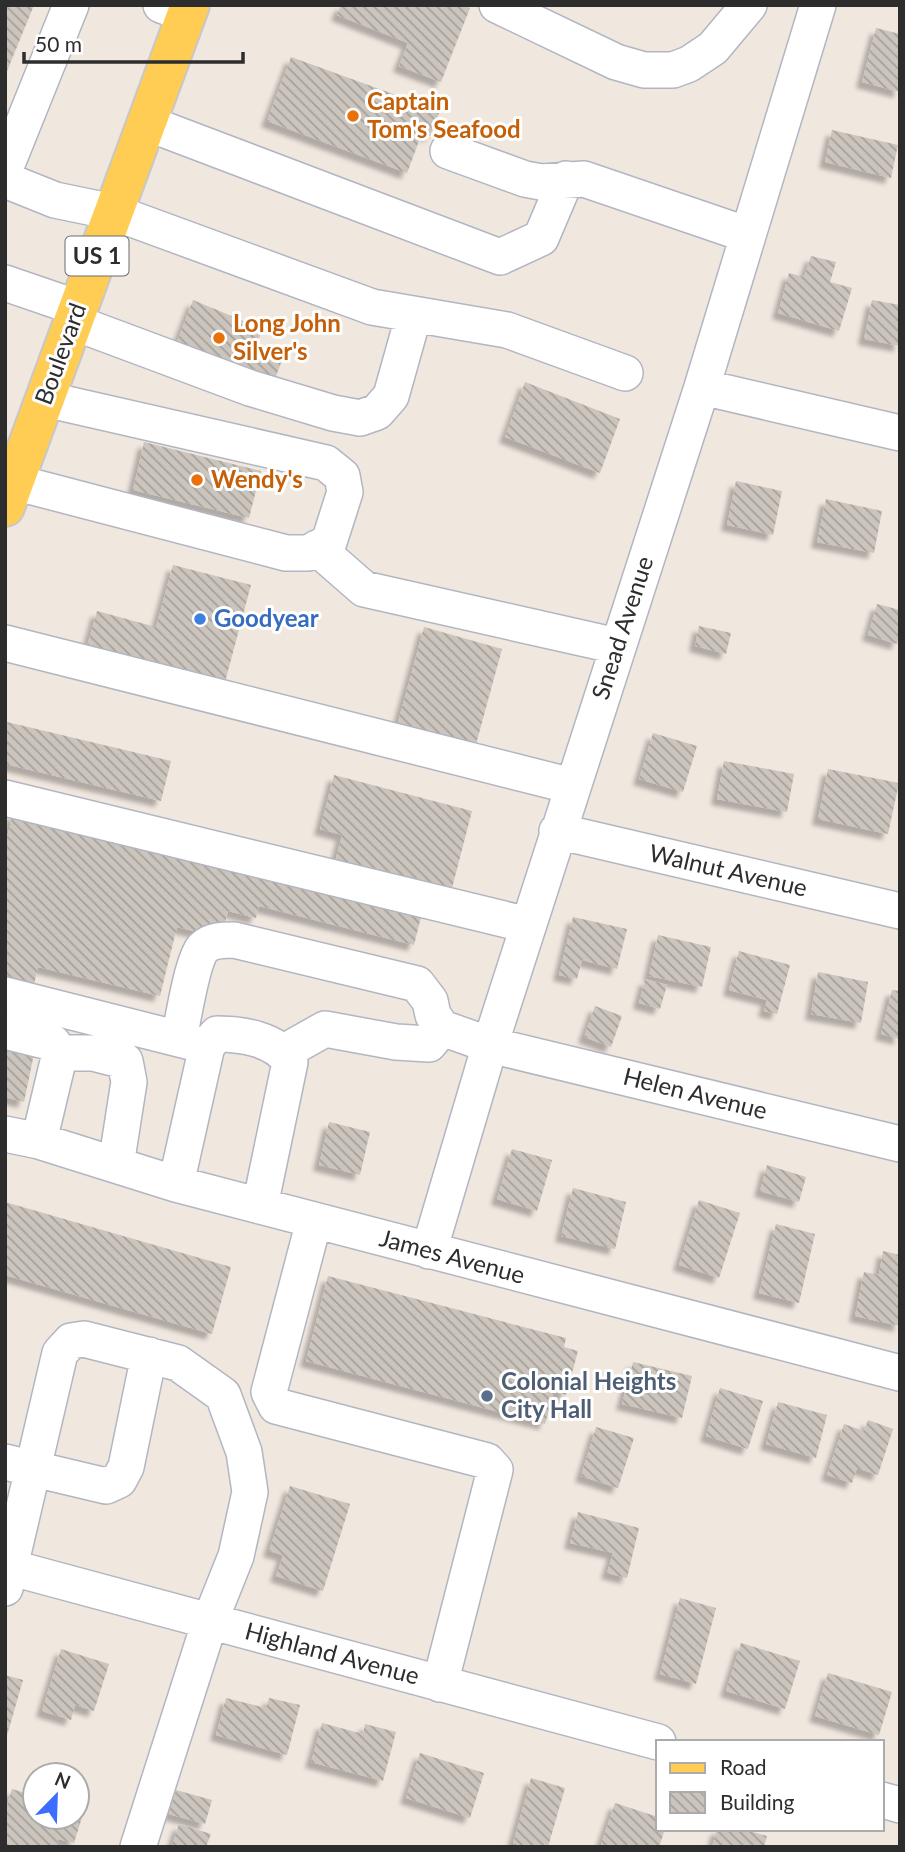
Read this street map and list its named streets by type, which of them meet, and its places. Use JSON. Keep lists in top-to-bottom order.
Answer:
{
  "streets": {
    "main road": ["US 1", "Boulevard"],
    "street": [
      "Snead Avenue",
      "Walnut Avenue",
      "Helen Avenue",
      "James Avenue",
      "Highland Avenue"
    ]
  },
  "crossings": [
    ["Snead Avenue", "Walnut Avenue"],
    ["Snead Avenue", "Helen Avenue"],
    ["Snead Avenue", "James Avenue"]
  ],
  "places": [
    "Captain Tom's Seafood",
    "Long John Silver's",
    "Wendy's",
    "Goodyear",
    "Colonial Heights City Hall"
  ],
  "legend": ["Road", "Building"],
  "scale_bar": "50 m",
  "north": "top right"
}
